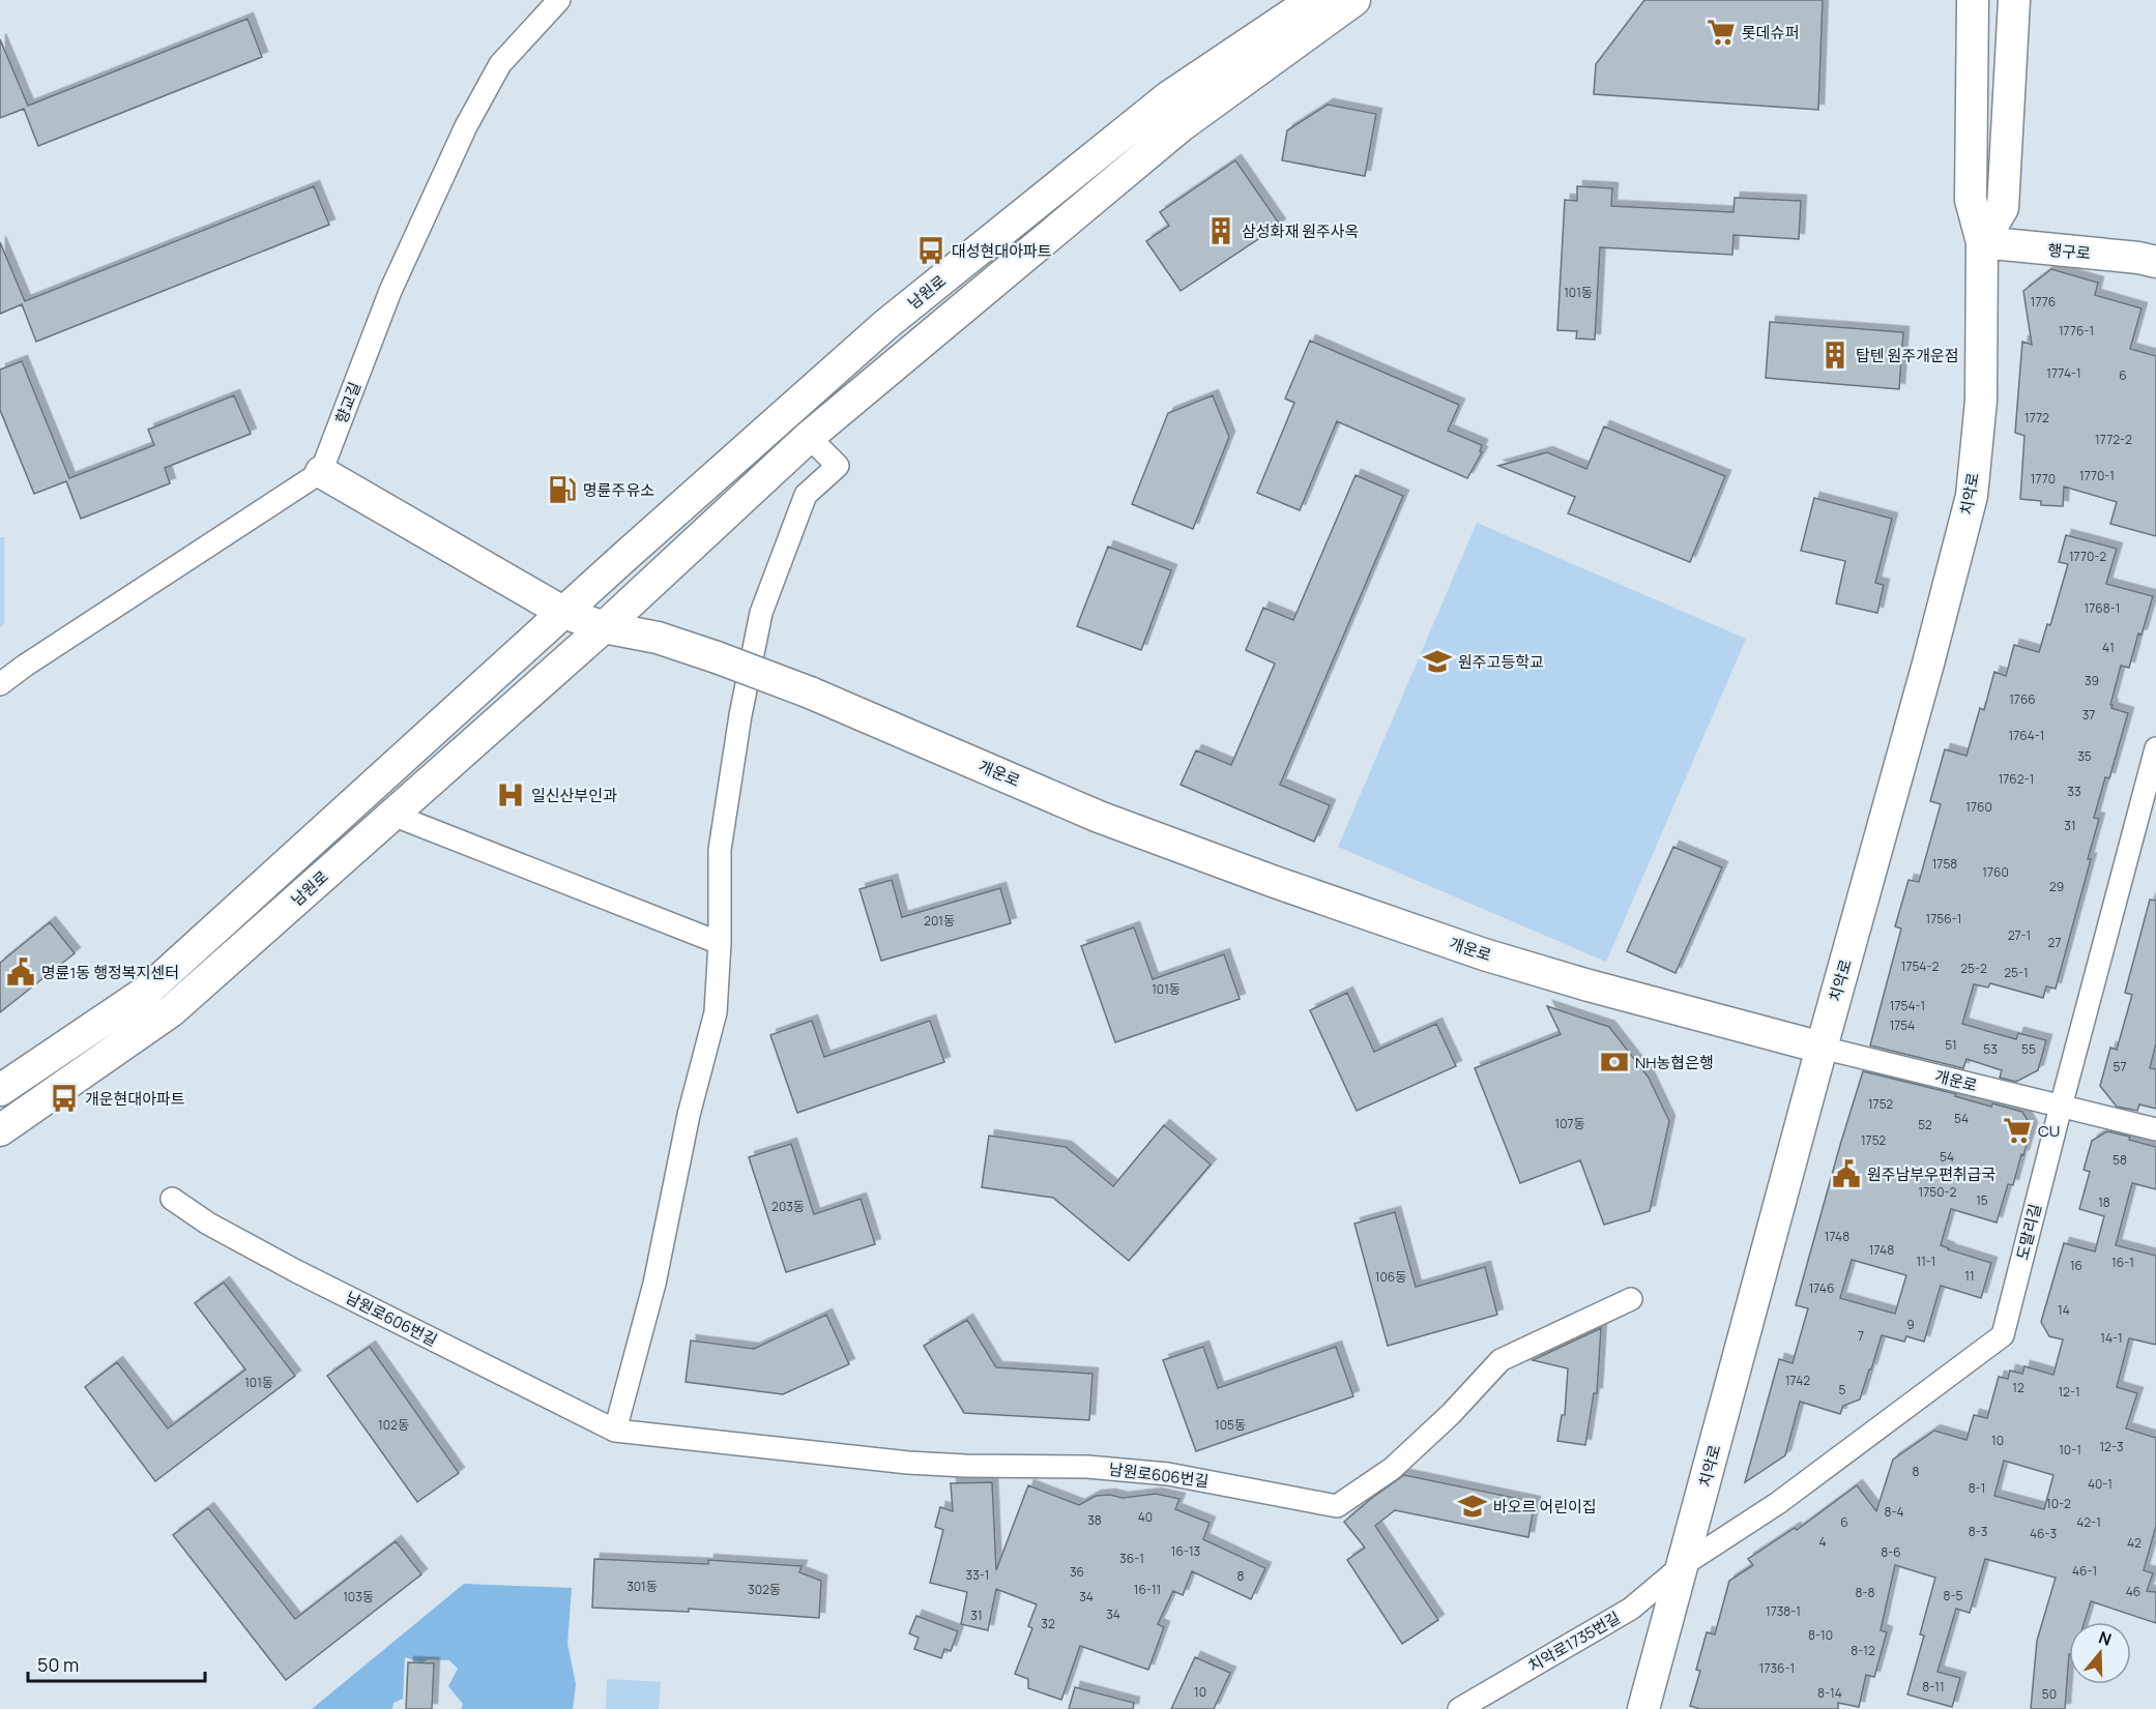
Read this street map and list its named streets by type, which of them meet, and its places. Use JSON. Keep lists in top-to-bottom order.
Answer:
{
  "streets": {
    "street": [
      "행구로",
      "남원로",
      "향교길",
      "치악로",
      "개운로",
      "도말리길",
      "남원로606번길",
      "치악로1735번길"
    ]
  },
  "crossings": [
    ["행구로", "치악로"],
    ["남원로", "개운로"],
    ["치악로", "개운로"],
    ["치악로", "도말리길"],
    ["치악로", "치악로1735번길"],
    ["개운로", "도말리길"],
    ["도말리길", "치악로1735번길"]
  ],
  "places": {
    "supermarket": ["롯데슈퍼", "CU"],
    "building": ["삼성화재 원주사옥", "탑텐 원주개운점"],
    "bus stop": ["대성현대아파트", "개운현대아파트"],
    "fuel station": ["명륜주유소"],
    "school or university": ["원주고등학교", "바오르 어린이집"],
    "hospital": ["일신산부인과"],
    "public building": ["명륜1동 행정복지센터", "원주남부우편취급국"],
    "bank": ["NH농협은행"]
  },
  "house_numbers": [
    "101동",
    "1776",
    "1776-1",
    "1774-1",
    "6",
    "1772",
    "1772-2",
    "1770-1",
    "1770",
    "1770-2",
    "1768-1",
    "41",
    "39",
    "1766",
    "37",
    "1764-1",
    "35",
    "1762-1",
    "33",
    "1760",
    "31",
    "1758",
    "1760",
    "29",
    "1756-1",
    "201동",
    "27-1",
    "27",
    "1754-2",
    "25-2",
    "25-1",
    "101동",
    "1754-1",
    "1754",
    "51",
    "53",
    "55",
    "57",
    "1752",
    "54",
    "107동",
    "52",
    "1752",
    "54",
    "58",
    "1750-2",
    "15",
    "18",
    "203동",
    "1748",
    "1748",
    "11-1",
    "16-1",
    "16",
    "11",
    "106동",
    "1746",
    "14",
    "9",
    "7",
    "14-1",
    "1742",
    "101동",
    "12",
    "5",
    "12-1",
    "102동",
    "105동",
    "10",
    "12-3",
    "10-1",
    "8",
    "40-1",
    "8-1",
    "10-2",
    "8-4",
    "40",
    "38",
    "6",
    "42-1",
    "8-3",
    "46-3",
    "4",
    "42",
    "16-13",
    "8-6",
    "36-1",
    "46-1",
    "36",
    "33-1",
    "8",
    "301동",
    "302동",
    "16-11",
    "46",
    "8-8",
    "8-5",
    "103동",
    "34",
    "1738-1",
    "34",
    "31",
    "32",
    "8-10",
    "8-12",
    "1736-1",
    "8-11",
    "10",
    "8-14",
    "50"
  ],
  "scale_bar": "50 m",
  "north": "top"
}
